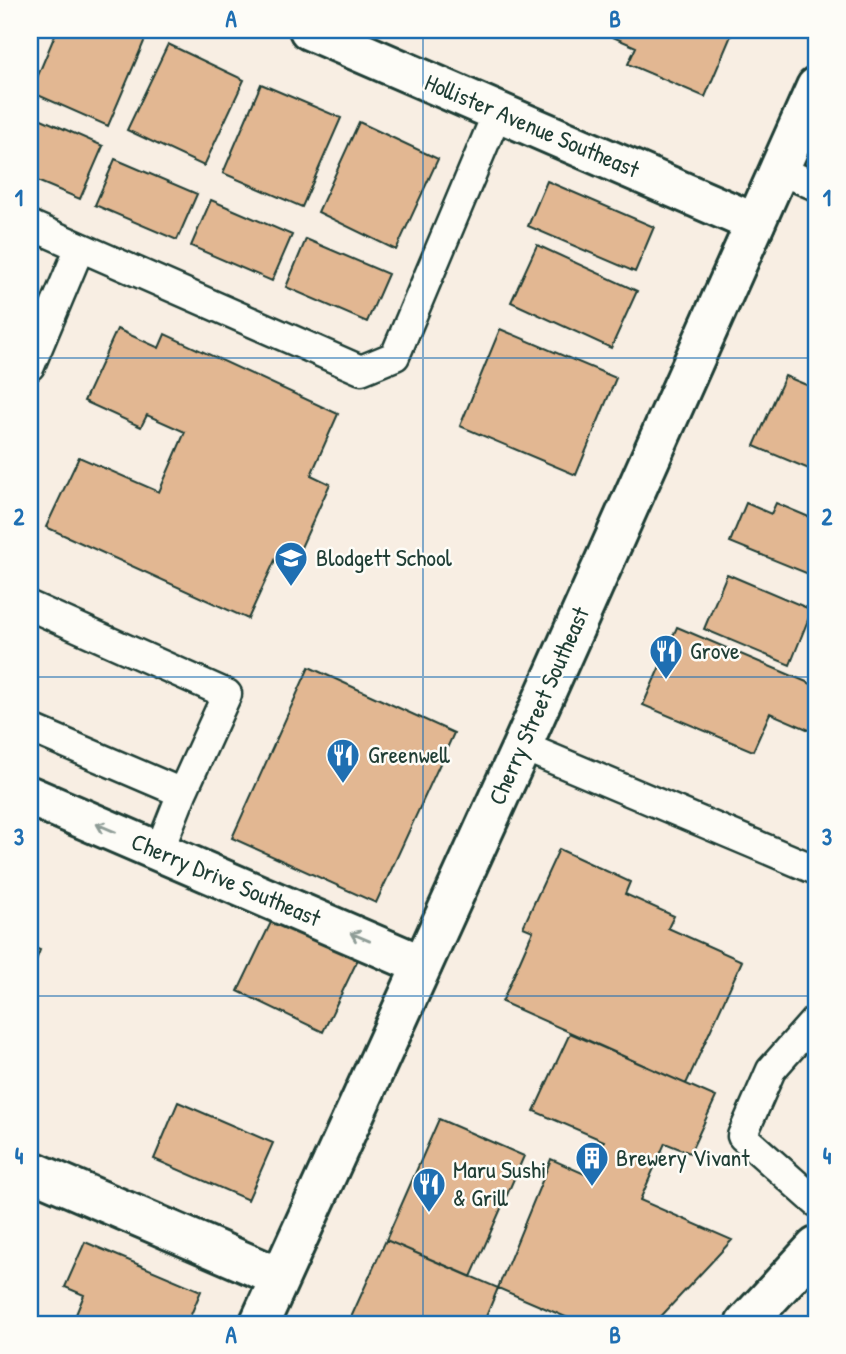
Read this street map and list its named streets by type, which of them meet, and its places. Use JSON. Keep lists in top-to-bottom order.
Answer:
{
  "streets": {
    "street": ["Hollister Avenue Southeast", "Cherry Street Southeast", "Cherry Drive Southeast"]
  },
  "crossings": [
    ["Hollister Avenue Southeast", "Cherry Street Southeast"],
    ["Cherry Street Southeast", "Cherry Drive Southeast"]
  ],
  "places": {
    "school or university": ["Blodgett School"],
    "restaurant": ["Grove", "Greenwell", "Maru Sushi & Grill"],
    "building": ["Brewery Vivant"]
  },
  "grid": {
    "columns": ["A", "B"],
    "rows": [
      "1",
      "2",
      "3",
      "4"
    ]
  }
}
